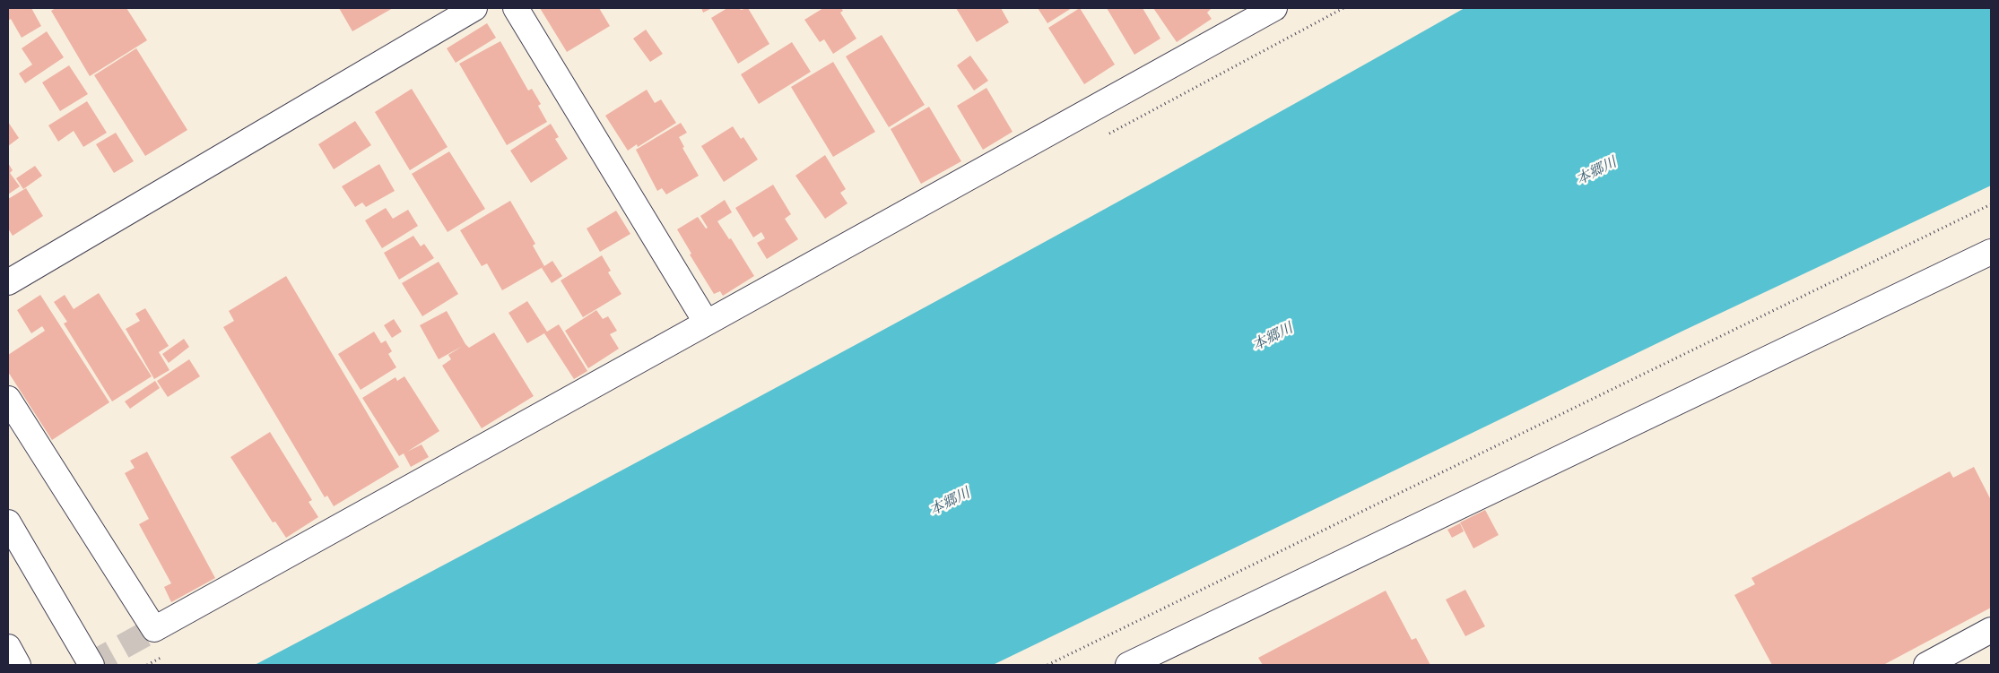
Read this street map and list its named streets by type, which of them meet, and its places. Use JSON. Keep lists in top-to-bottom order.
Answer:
{
  "water": ["本郷川"]
}
